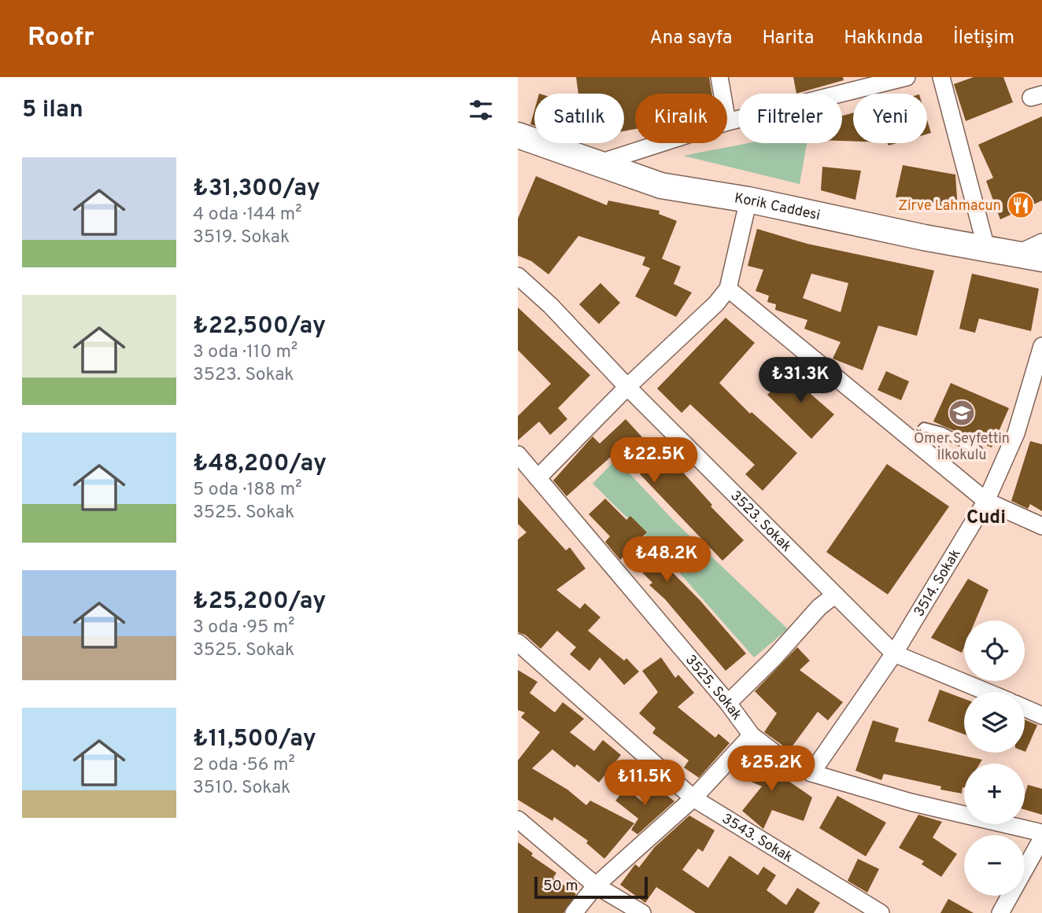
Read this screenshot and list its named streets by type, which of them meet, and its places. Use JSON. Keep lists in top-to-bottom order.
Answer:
{
  "streets": {
    "main road": ["Korik Caddesi"],
    "street": [
      "3523. Sokak",
      "3514. Sokak",
      "3525. Sokak",
      "3543. Sokak"
    ]
  },
  "crossings": [
    ["3523. Sokak", "3514. Sokak"],
    ["3514. Sokak", "3525. Sokak"]
  ],
  "districts": ["Cudi"],
  "places": {
    "restaurant": ["Zirve Lahmacun"],
    "school or university": ["Ömer Seyfettin İlkokulu"]
  },
  "scale_bar": "50 m",
  "page": {
    "header": "Roofr",
    "nav": [
      "Ana sayfa",
      "Harita",
      "Hakkında",
      "İletişim"
    ],
    "heading": "5 ilan",
    "chip": [
      "Satılık",
      "Kiralık",
      "Filtreler",
      "Yeni"
    ],
    "list": [
      {
        "name": "₺31,300/ay",
        "note": "4 oda · 144 m² · 3519. Sokak"
      },
      {
        "name": "₺22,500/ay",
        "note": "3 oda · 110 m² · 3523. Sokak"
      },
      {
        "name": "₺48,200/ay",
        "note": "5 oda · 188 m² · 3525. Sokak"
      },
      {
        "name": "₺25,200/ay",
        "note": "3 oda · 95 m² · 3525. Sokak"
      },
      {
        "name": "₺11,500/ay",
        "note": "2 oda · 56 m² · 3510. Sokak"
      }
    ],
    "price": [
      "₺31.3K",
      "₺22.5K",
      "₺48.2K",
      "₺25.2K",
      "₺11.5K"
    ],
    "map_buttons": ["+", "−"],
    "scale": "50 m"
  }
}
